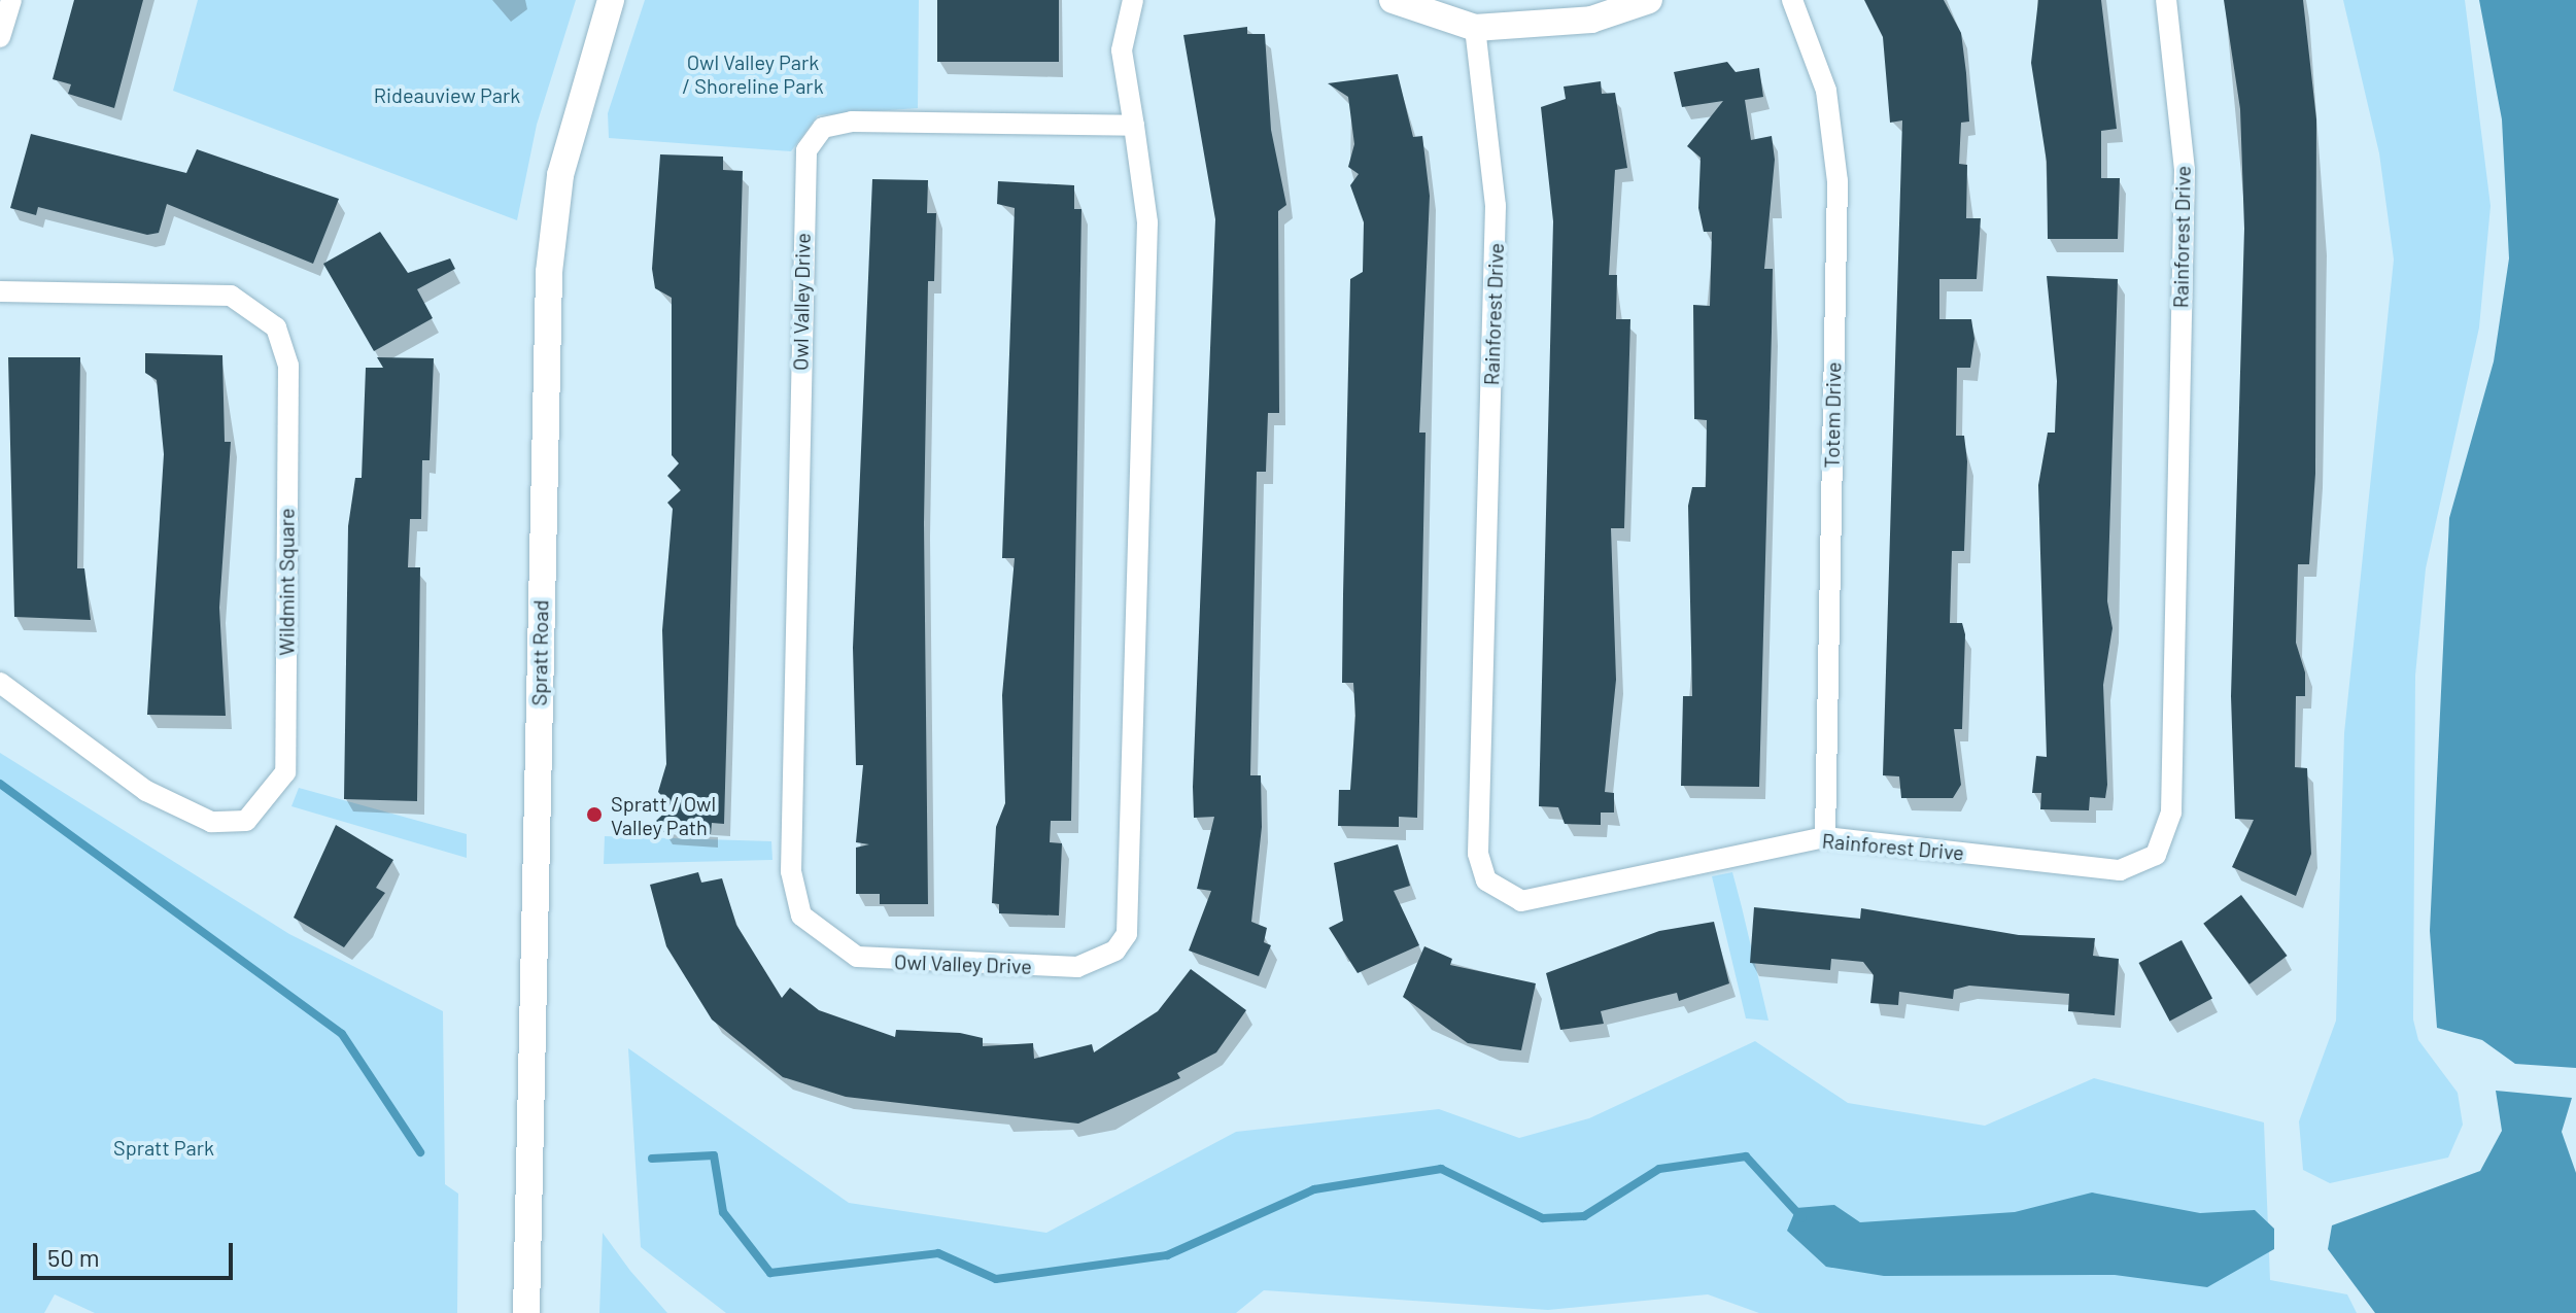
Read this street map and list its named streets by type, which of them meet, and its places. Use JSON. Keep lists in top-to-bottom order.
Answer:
{
  "streets": {
    "street": [
      "Rainforest Drive",
      "Owl Valley Drive",
      "Totem Drive",
      "Wildmint Square",
      "Spratt Road"
    ]
  },
  "crossings": [
    ["Rainforest Drive", "Totem Drive"]
  ],
  "parks": ["Owl Valley Park / Shoreline Park", "Rideauview Park", "Spratt Park"],
  "places": ["Spratt / Owl Valley Path"],
  "scale_bar": "50 m"
}
